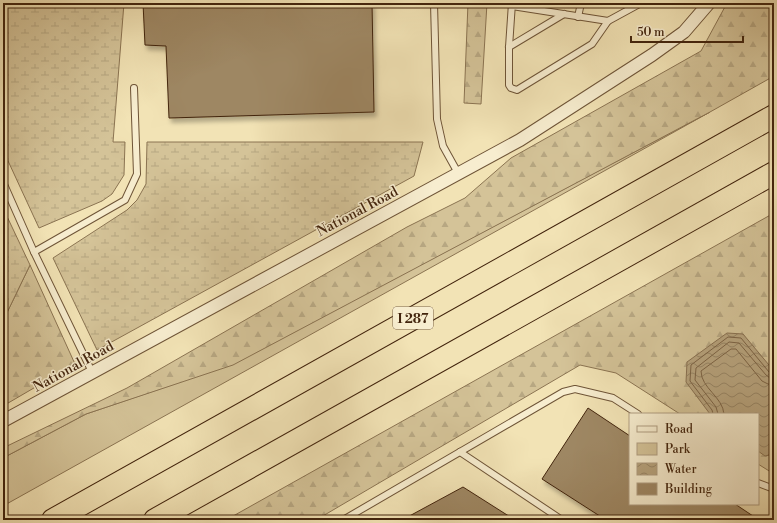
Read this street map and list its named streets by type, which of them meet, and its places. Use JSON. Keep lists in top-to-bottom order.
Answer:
{
  "streets": {
    "highway": ["I 287"],
    "street": ["National Road"]
  },
  "legend": [
    "Road",
    "Park",
    "Water",
    "Building"
  ],
  "scale_bar": "50 m"
}
